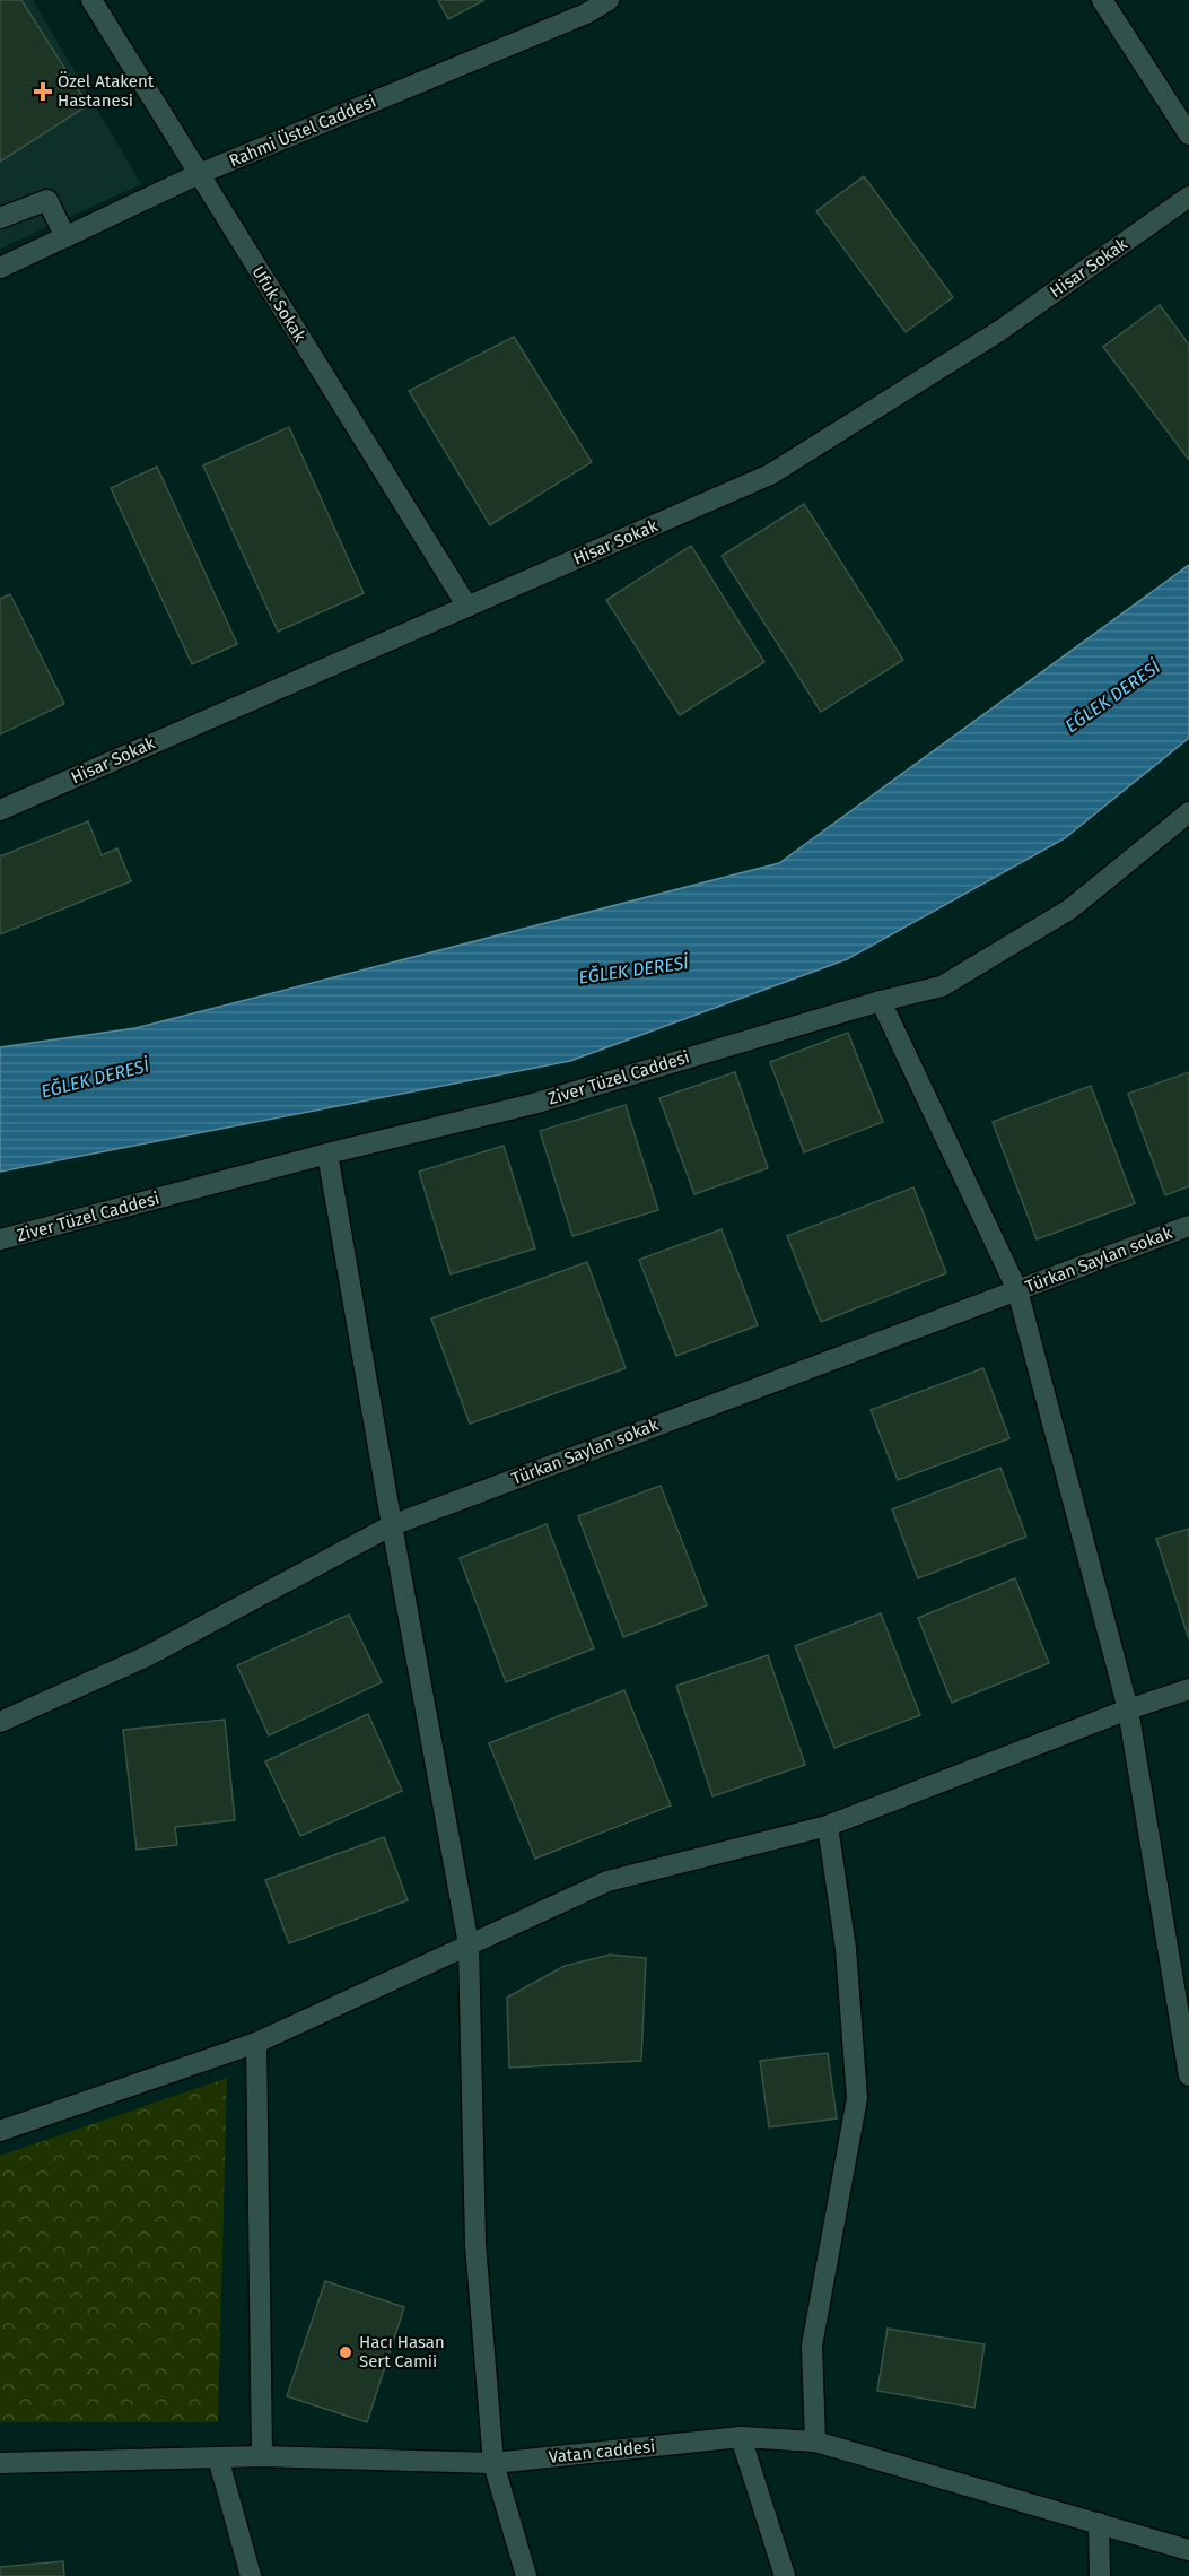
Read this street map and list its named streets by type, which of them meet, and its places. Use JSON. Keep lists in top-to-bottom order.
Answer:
{
  "streets": {
    "street": [
      "Rahmi Üstel Caddesi",
      "Hisar Sokak",
      "Ufuk Sokak",
      "Ziver Tüzel Caddesi",
      "Türkan Saylan sokak",
      "Vatan caddesi"
    ]
  },
  "crossings": [
    ["Rahmi Üstel Caddesi", "Ufuk Sokak"],
    ["Hisar Sokak", "Ufuk Sokak"]
  ],
  "water": ["EĞLEK DERESİ"],
  "places": {
    "health": ["Özel Atakent Hastanesi"],
    "other": ["Hacı Hasan Sert Camii"]
  }
}
